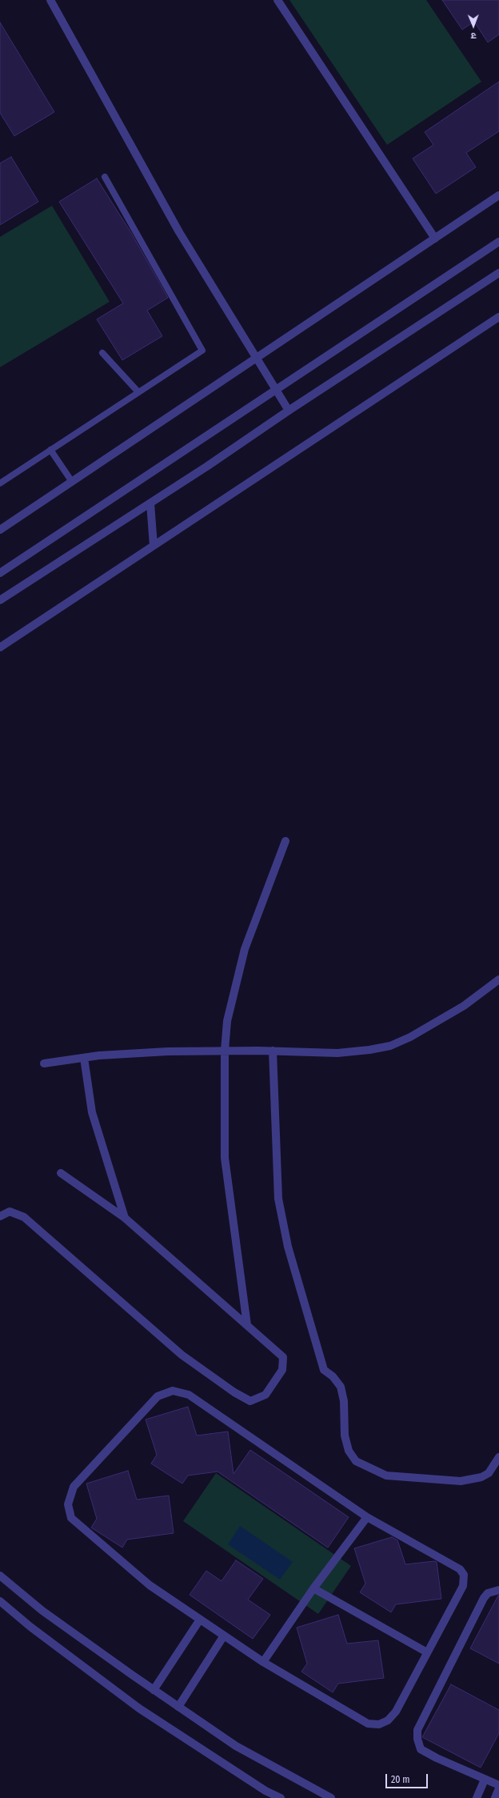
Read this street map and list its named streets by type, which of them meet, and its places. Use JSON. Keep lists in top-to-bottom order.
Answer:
{
  "scale_bar": "20 m",
  "north": "bottom"
}
